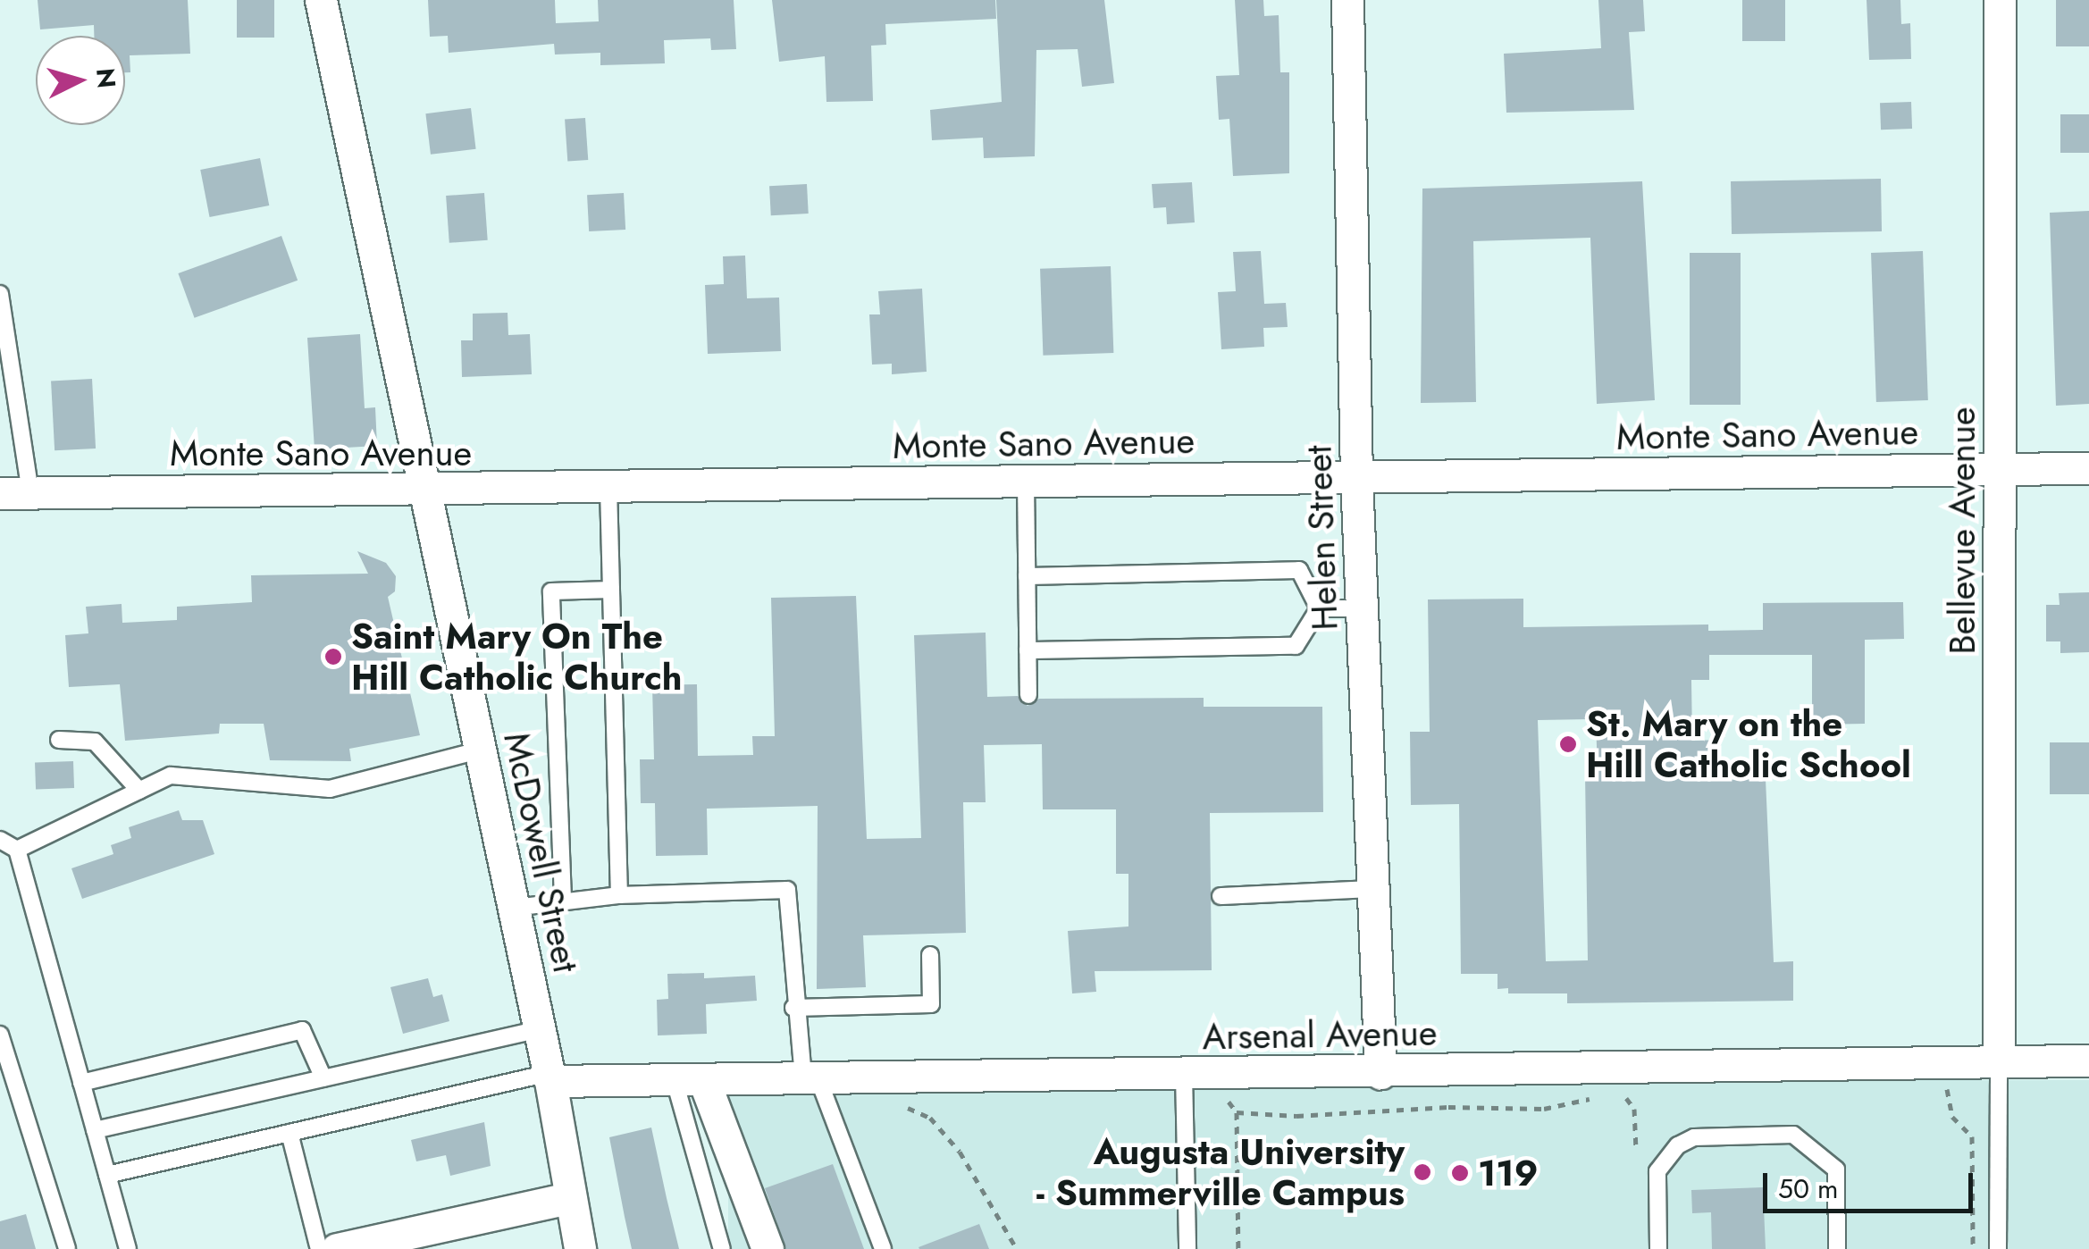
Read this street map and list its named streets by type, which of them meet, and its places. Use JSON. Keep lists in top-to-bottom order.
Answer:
{
  "streets": {
    "street": [
      "Monte Sano Avenue",
      "Bellevue Avenue",
      "Helen Street",
      "McDowell Street",
      "Arsenal Avenue"
    ]
  },
  "crossings": [
    ["Monte Sano Avenue", "Bellevue Avenue"],
    ["Monte Sano Avenue", "Helen Street"],
    ["Monte Sano Avenue", "McDowell Street"],
    ["Bellevue Avenue", "Arsenal Avenue"],
    ["Helen Street", "Arsenal Avenue"],
    ["McDowell Street", "Arsenal Avenue"]
  ],
  "places": [
    "Saint Mary On The Hill Catholic Church",
    "St. Mary on the Hill Catholic School",
    "Augusta University - Summerville Campus",
    "119"
  ],
  "scale_bar": "50 m",
  "north": "right"
}
